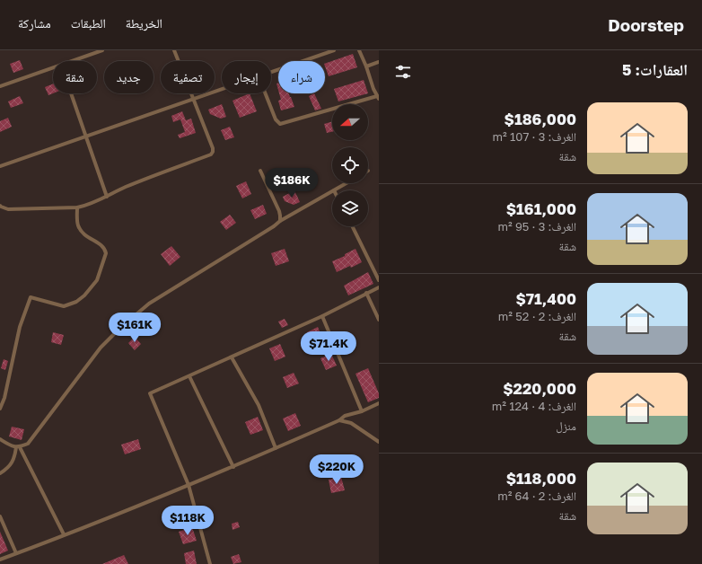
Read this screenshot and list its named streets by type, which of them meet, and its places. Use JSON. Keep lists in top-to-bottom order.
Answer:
{
  "north": "left",
  "page": {
    "header": "Doorstep",
    "nav": ["الخريطة", "الطبقات", "مشاركة"],
    "heading": "العقارات: 5",
    "chip": [
      "شراء",
      "إيجار",
      "تصفية",
      "جديد",
      "شقة"
    ],
    "list": [
      {
        "name": "$186,000",
        "note": "الغرف: 3 · 107 m² · شقة"
      },
      {
        "name": "$161,000",
        "note": "الغرف: 3 · 95 m² · شقة"
      },
      {
        "name": "$71,400",
        "note": "الغرف: 2 · 52 m² · شقة"
      },
      {
        "name": "$220,000",
        "note": "الغرف: 4 · 124 m² · منزل"
      },
      {
        "name": "$118,000",
        "note": "الغرف: 2 · 64 m² · شقة"
      }
    ],
    "price": [
      "$186K",
      "$161K",
      "$71.4K",
      "$220K",
      "$118K"
    ]
  }
}
